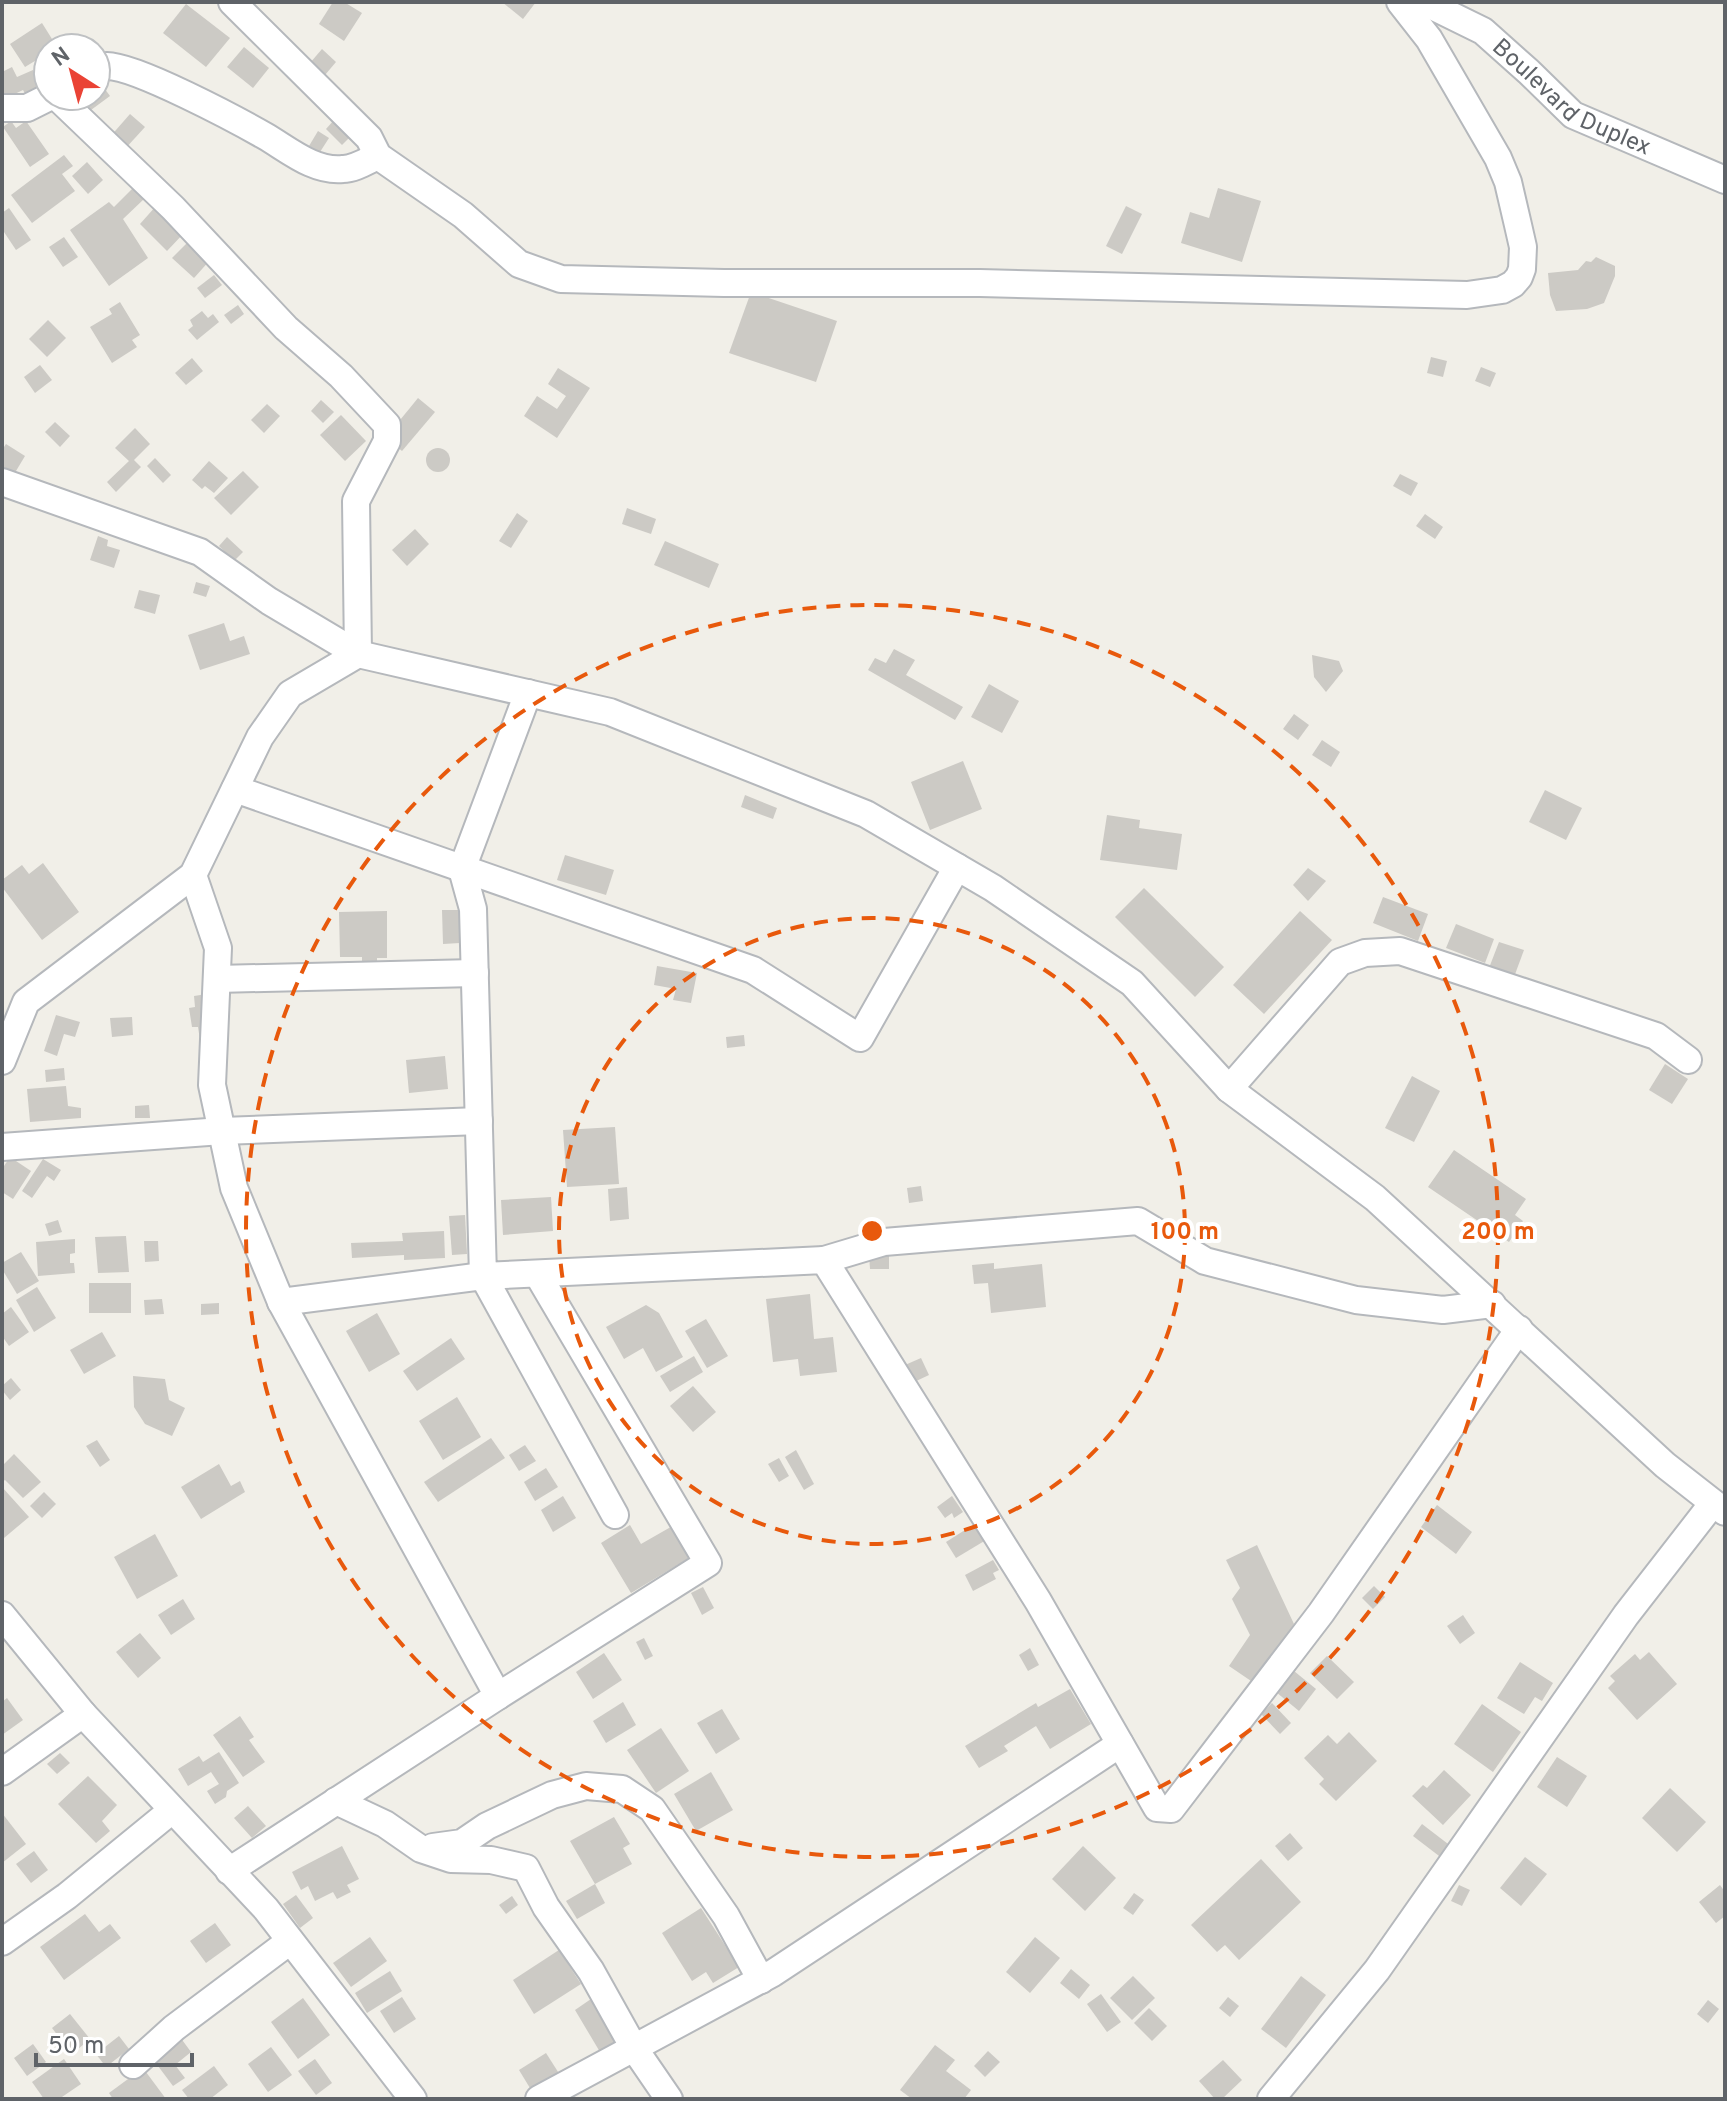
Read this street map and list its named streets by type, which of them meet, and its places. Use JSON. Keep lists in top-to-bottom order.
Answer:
{
  "streets": {
    "street": ["Boulevard Duplex"]
  },
  "scale_bar": "50 m",
  "north": "top left",
  "rings": ["100 m", "200 m"]
}
